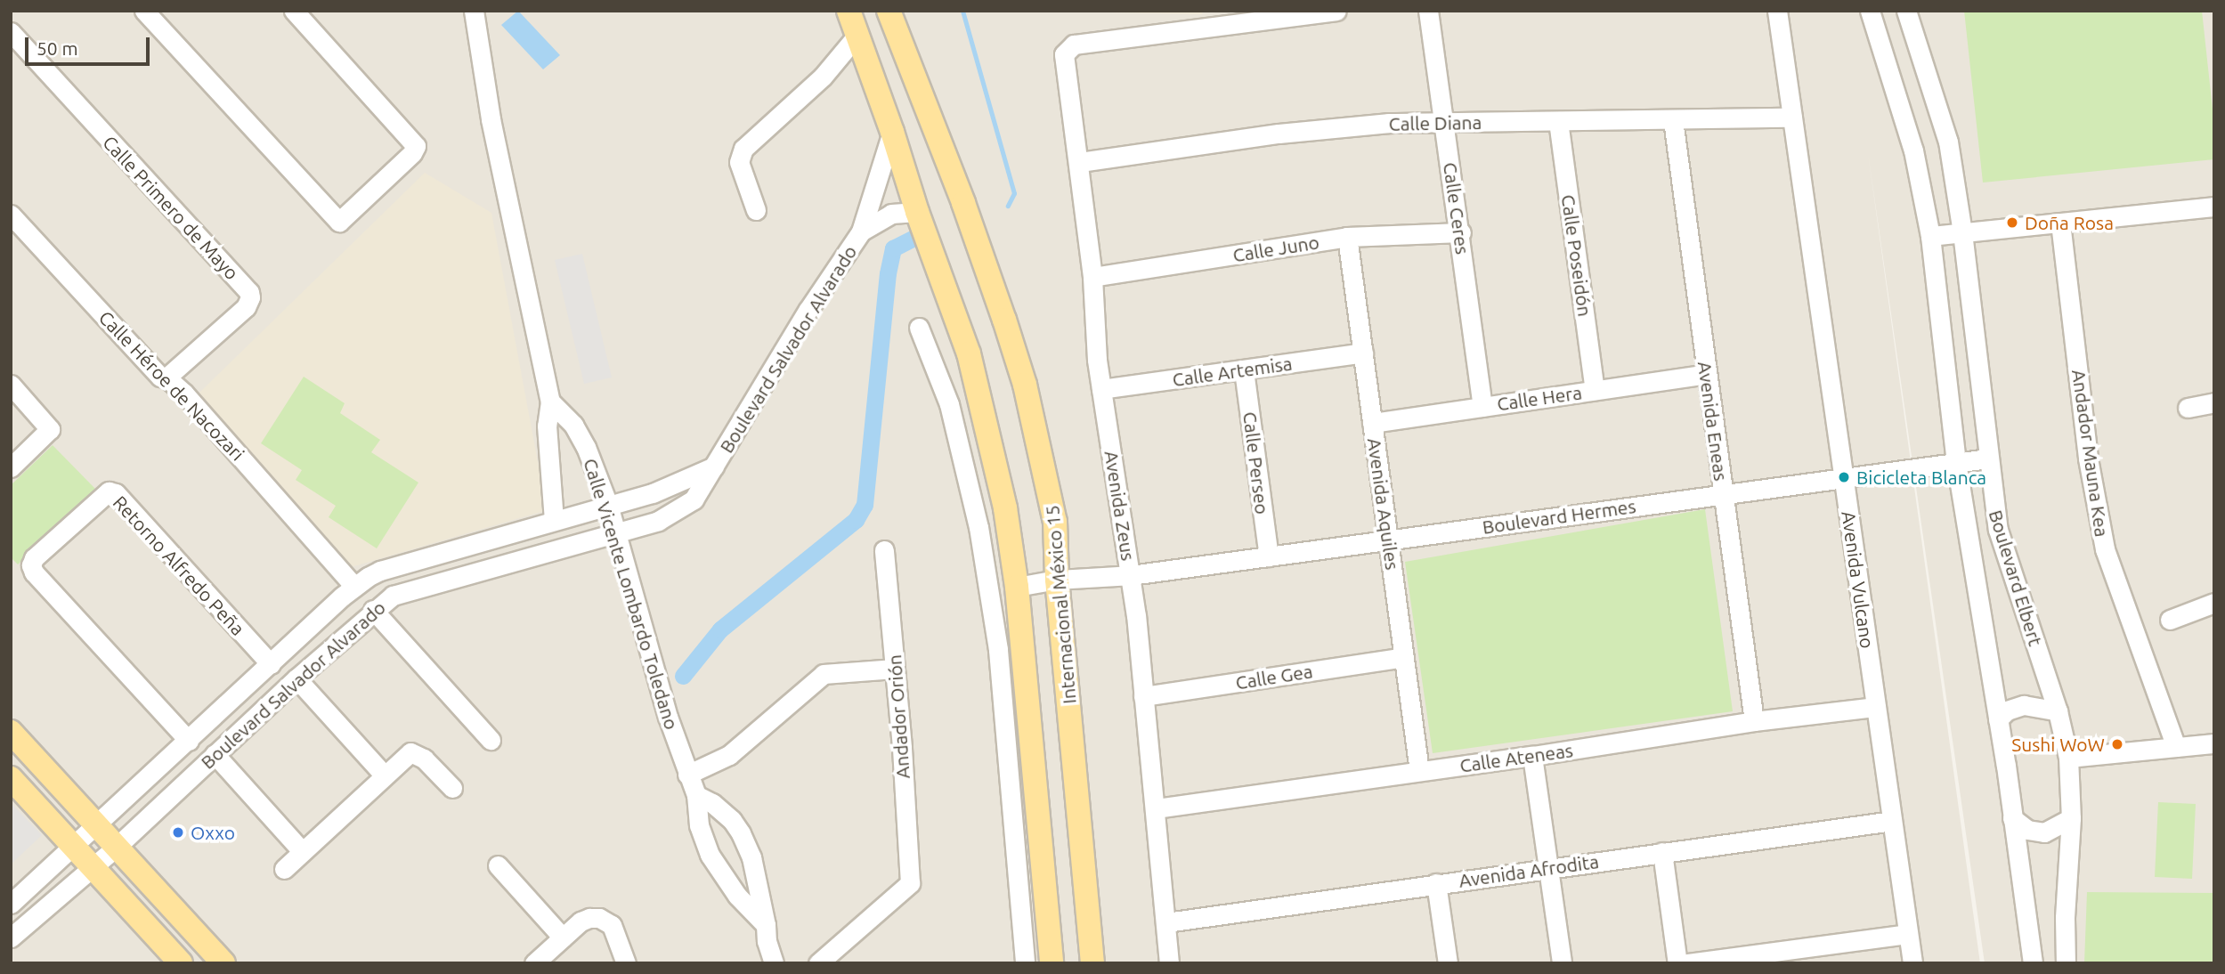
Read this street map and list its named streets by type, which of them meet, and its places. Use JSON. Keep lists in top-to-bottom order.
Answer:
{
  "streets": {
    "main road": ["Internacional México 15"],
    "street": [
      "Calle Diana",
      "Calle Primero de Mayo",
      "Calle Ceres",
      "Calle Juno",
      "Calle Poseidón",
      "Boulevard Salvador Alvarado",
      "Calle Artemisa",
      "Calle Héroe de Nacozari",
      "Calle Hera",
      "Avenida Eneas",
      "Andador Mauna Kea",
      "Calle Perseo",
      "Avenida Aquiles",
      "Avenida Zeus",
      "Boulevard Hermes",
      "Retorno Alfredo Peña",
      "Boulevard Elbert",
      "Avenida Vulcano",
      "Calle Vicente Lombardo Toledano",
      "Calle Gea",
      "Andador Orión",
      "Calle Ateneas",
      "Avenida Afrodita"
    ]
  },
  "crossings": [
    ["Calle Diana", "Calle Ceres"],
    ["Calle Diana", "Calle Poseidón"],
    ["Calle Diana", "Avenida Eneas"],
    ["Calle Diana", "Avenida Zeus"],
    ["Calle Diana", "Avenida Vulcano"],
    ["Calle Primero de Mayo", "Calle Héroe de Nacozari"],
    ["Calle Ceres", "Calle Juno"],
    ["Calle Ceres", "Calle Hera"],
    ["Calle Juno", "Avenida Aquiles"],
    ["Calle Juno", "Avenida Zeus"],
    ["Calle Poseidón", "Calle Hera"],
    ["Boulevard Salvador Alvarado", "Calle Héroe de Nacozari"],
    ["Boulevard Salvador Alvarado", "Retorno Alfredo Peña"],
    ["Boulevard Salvador Alvarado", "Calle Vicente Lombardo Toledano"],
    ["Calle Artemisa", "Calle Perseo"],
    ["Calle Artemisa", "Avenida Aquiles"],
    ["Calle Artemisa", "Avenida Zeus"],
    ["Calle Hera", "Avenida Eneas"],
    ["Calle Hera", "Avenida Aquiles"],
    ["Avenida Eneas", "Boulevard Hermes"],
    ["Avenida Eneas", "Calle Ateneas"],
    ["Calle Perseo", "Boulevard Hermes"],
    ["Avenida Aquiles", "Boulevard Hermes"],
    ["Avenida Aquiles", "Calle Gea"],
    ["Avenida Aquiles", "Calle Ateneas"],
    ["Avenida Zeus", "Boulevard Hermes"],
    ["Avenida Zeus", "Calle Gea"],
    ["Avenida Zeus", "Calle Ateneas"],
    ["Avenida Zeus", "Avenida Afrodita"],
    ["Boulevard Hermes", "Boulevard Elbert"],
    ["Boulevard Hermes", "Avenida Vulcano"],
    ["Boulevard Hermes", "Internacional México 15"],
    ["Avenida Vulcano", "Calle Ateneas"],
    ["Avenida Vulcano", "Avenida Afrodita"]
  ],
  "places": [
    "Doña Rosa",
    "Bicicleta Blanca",
    "Sushi WoW",
    "Oxxo"
  ],
  "scale_bar": "50 m"
}
